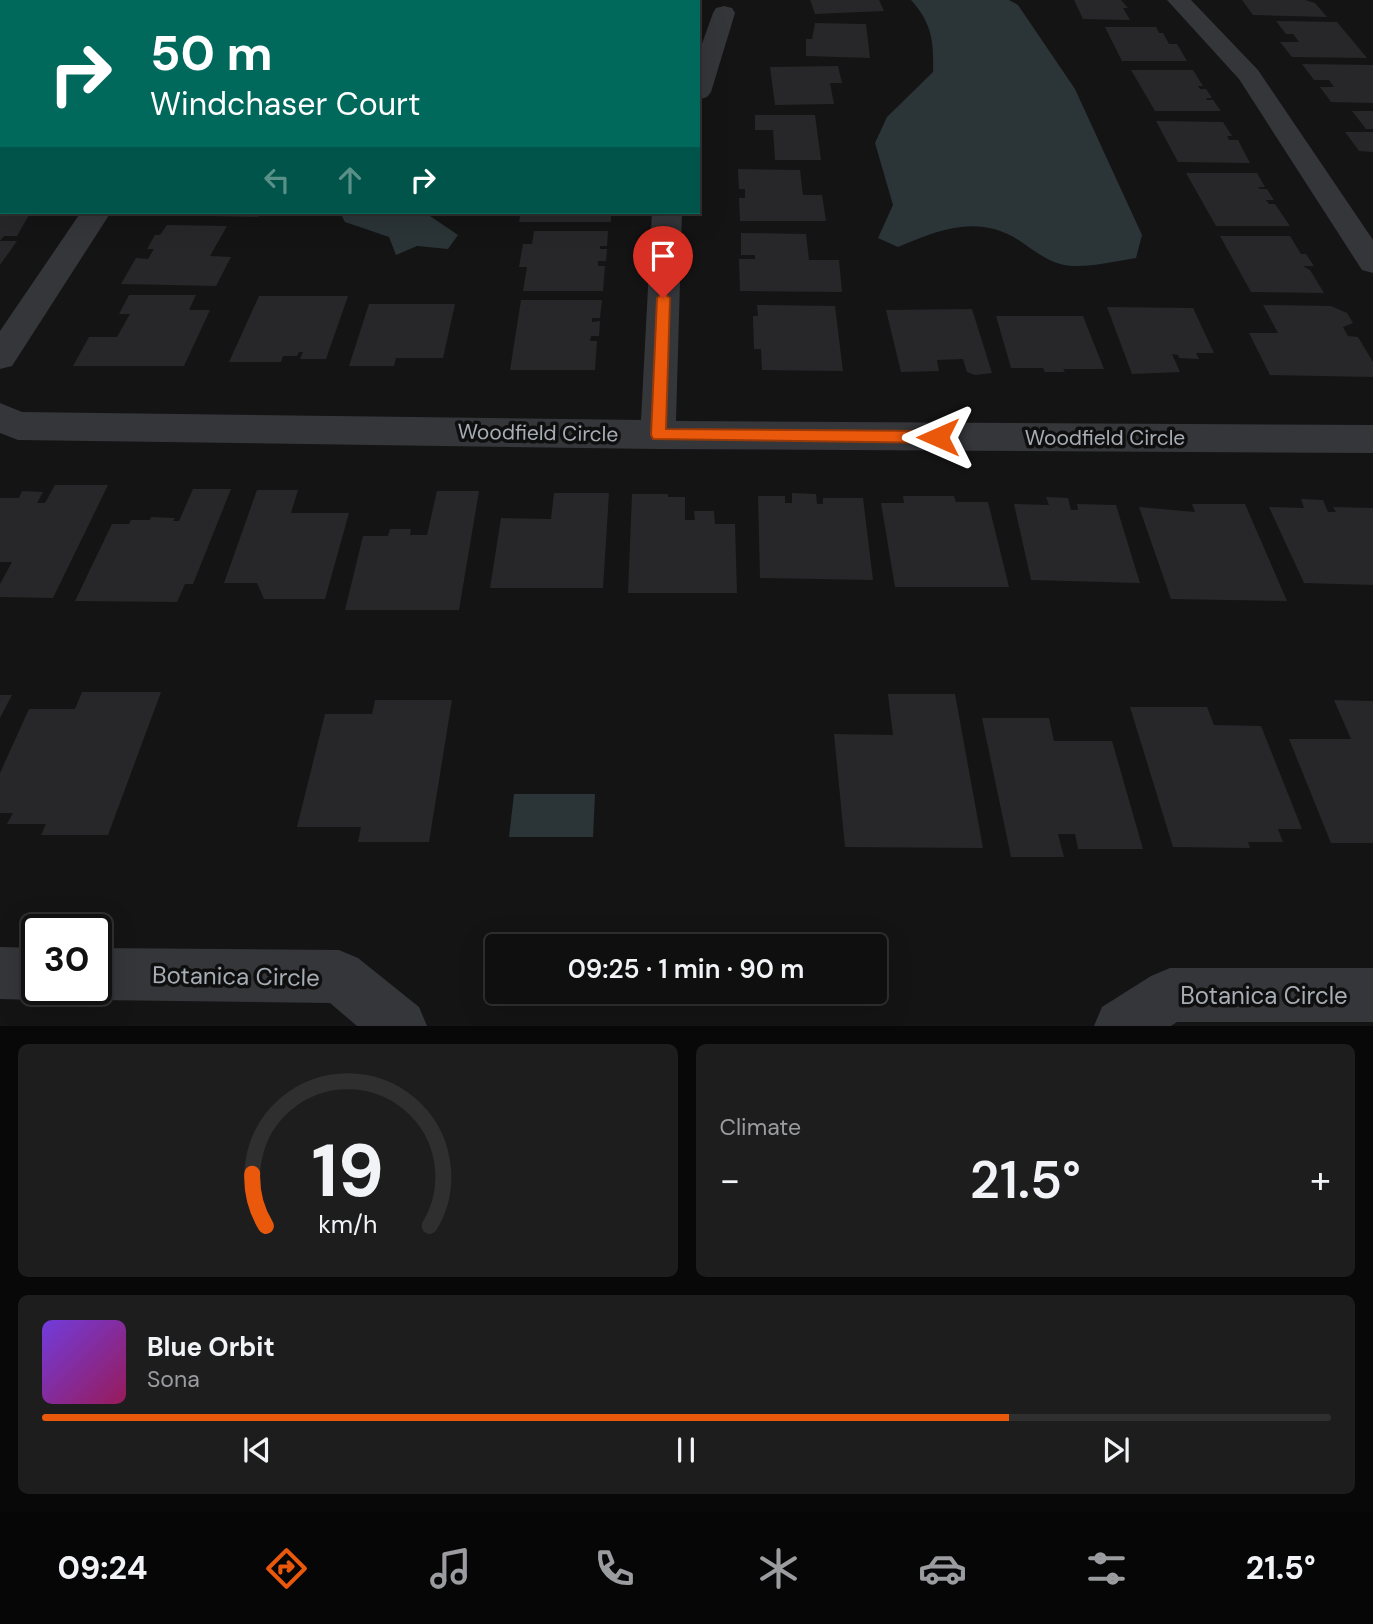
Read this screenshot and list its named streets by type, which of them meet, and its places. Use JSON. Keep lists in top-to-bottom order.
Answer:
{
  "streets": {
    "street": ["Woodfield Circle", "Botanica Circle"]
  },
  "page": {
    "turn": ["50 m", "Windchaser Court"],
    "limit": "30",
    "trip": "09:25 · 1 min · 90 m",
    "tile": "Climate",
    "heat": ["−", "21.5°", "+"],
    "song": ["Blue Orbit", "Sona"],
    "tabs": ["09:24", "21.5°"],
    "gauge": ["19", "km/h"]
  }
}
